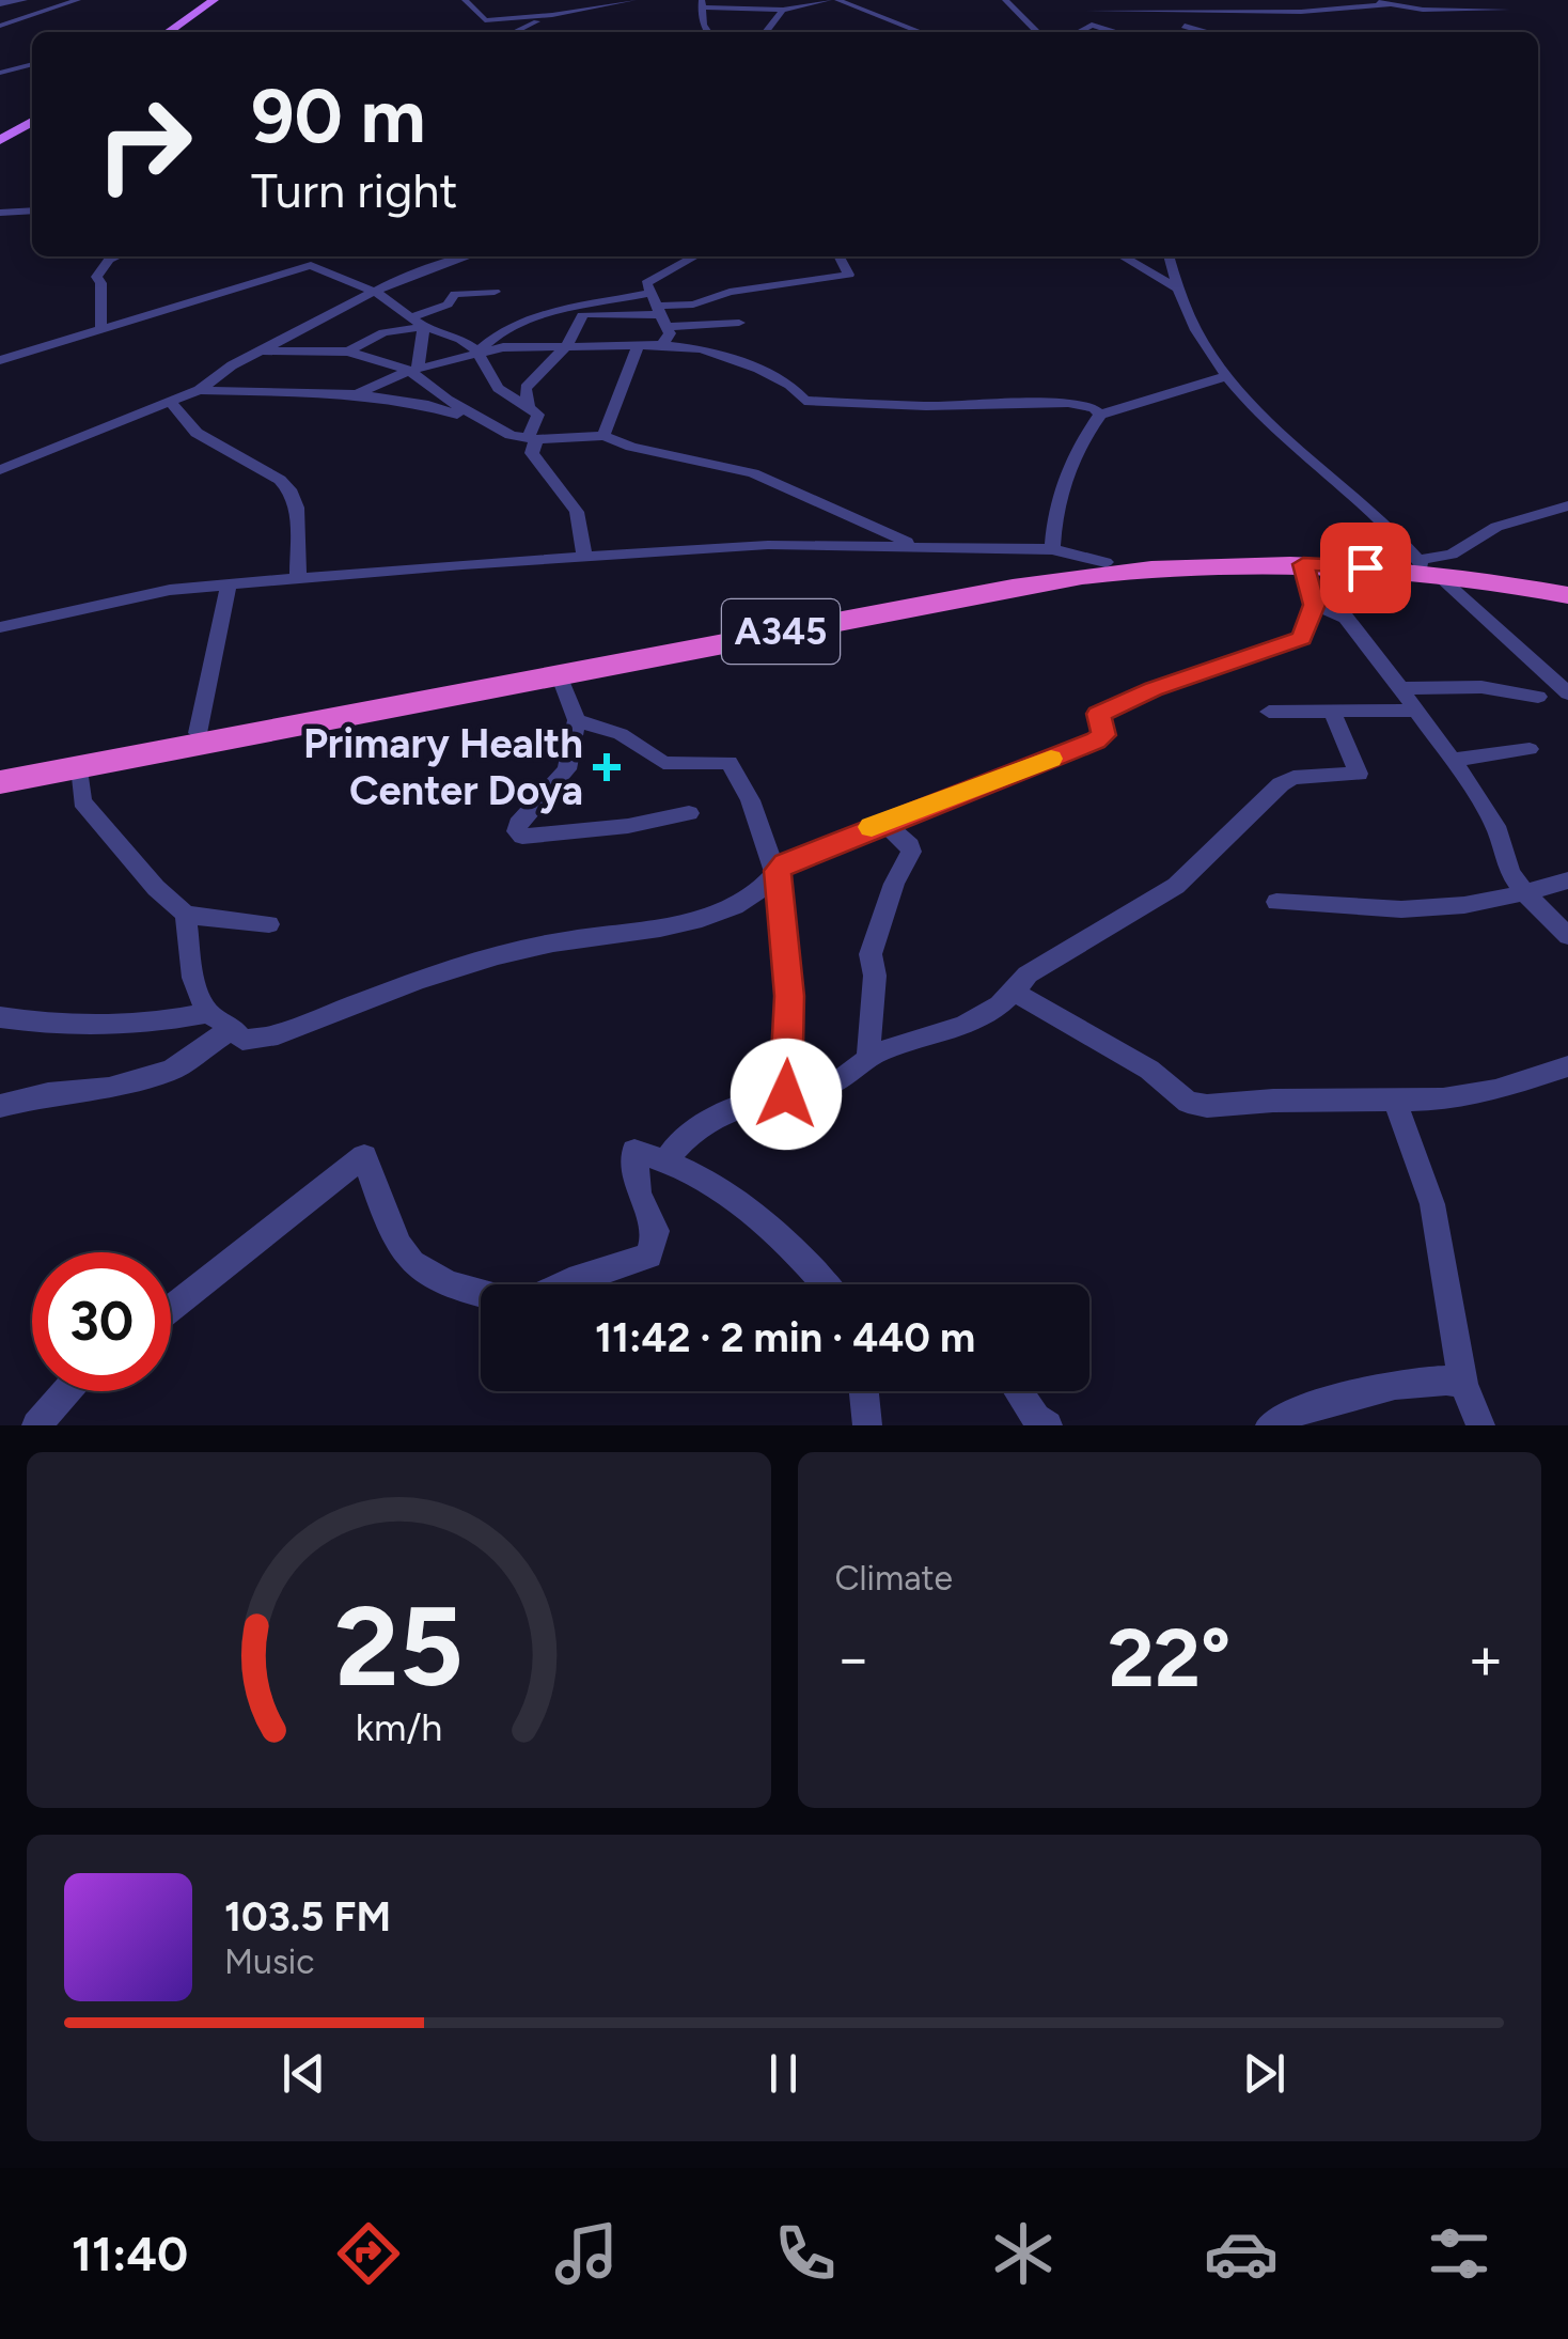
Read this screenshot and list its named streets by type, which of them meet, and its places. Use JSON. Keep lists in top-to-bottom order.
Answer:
{
  "streets": {
    "highway": ["A345"]
  },
  "places": {
    "health": ["Primary Health Center Doya"]
  },
  "page": {
    "turn": ["90 m", "Turn right"],
    "limit": "30",
    "trip": "11:42 · 2 min · 440 m",
    "tile": "Climate",
    "heat": ["−", "22°", "+"],
    "song": ["103.5 FM", "Music"],
    "tabs": "11:40",
    "gauge": ["25", "km/h"]
  }
}
